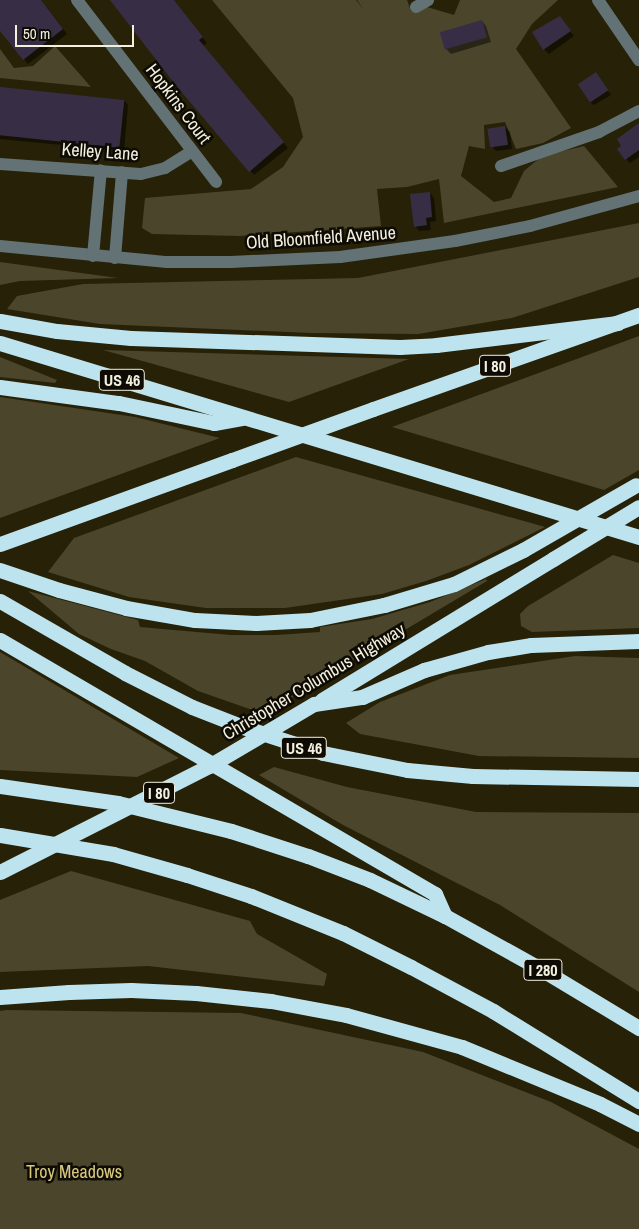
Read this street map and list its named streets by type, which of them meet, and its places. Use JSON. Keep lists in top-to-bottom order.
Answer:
{
  "streets": {
    "highway": [
      "I 80",
      "US 46",
      "Christopher Columbus Highway",
      "I 280"
    ],
    "street": ["Hopkins Court", "Kelley Lane", "Old Bloomfield Avenue"]
  },
  "crossings": [
    ["Hopkins Court", "Kelley Lane"]
  ],
  "parks": ["Troy Meadows"],
  "scale_bar": "50 m"
}
